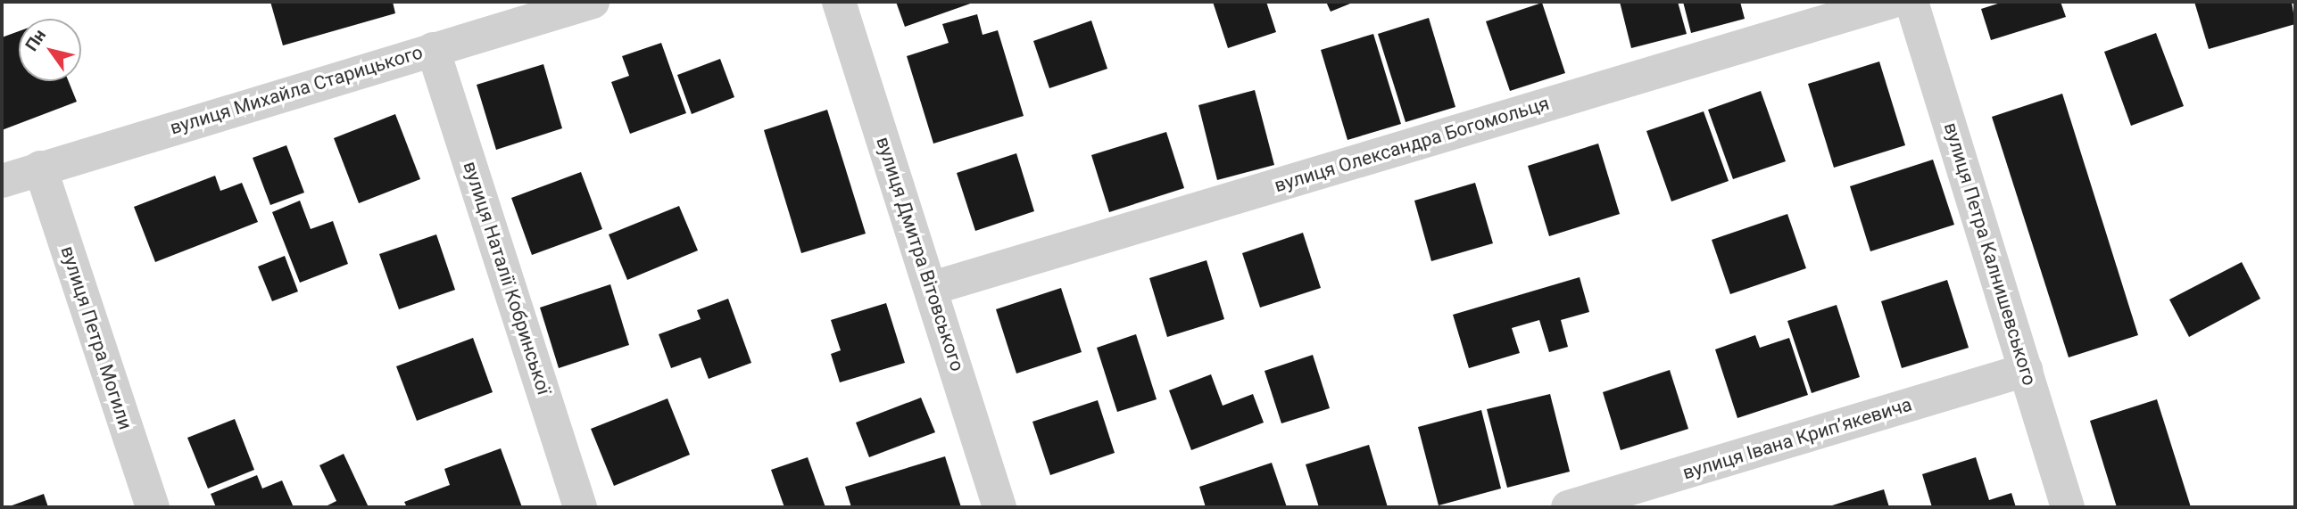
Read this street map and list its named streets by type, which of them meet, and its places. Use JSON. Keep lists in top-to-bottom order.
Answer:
{
  "streets": {
    "street": [
      "вулиця Михайла Старицького",
      "вулиця Олександра Богомольця",
      "вулиця Дмитра Вітовського",
      "вулиця Петра Калнишевського",
      "вулиця Наталії Кобринської",
      "вулиця Петра Могили",
      "вулиця Івана Крипʼякевича"
    ]
  },
  "crossings": [
    ["вулиця Михайла Старицького", "вулиця Наталії Кобринської"],
    ["вулиця Михайла Старицького", "вулиця Петра Могили"],
    ["вулиця Олександра Богомольця", "вулиця Дмитра Вітовського"],
    ["вулиця Петра Калнишевського", "вулиця Івана Крипʼякевича"]
  ],
  "north": "top left"
}
